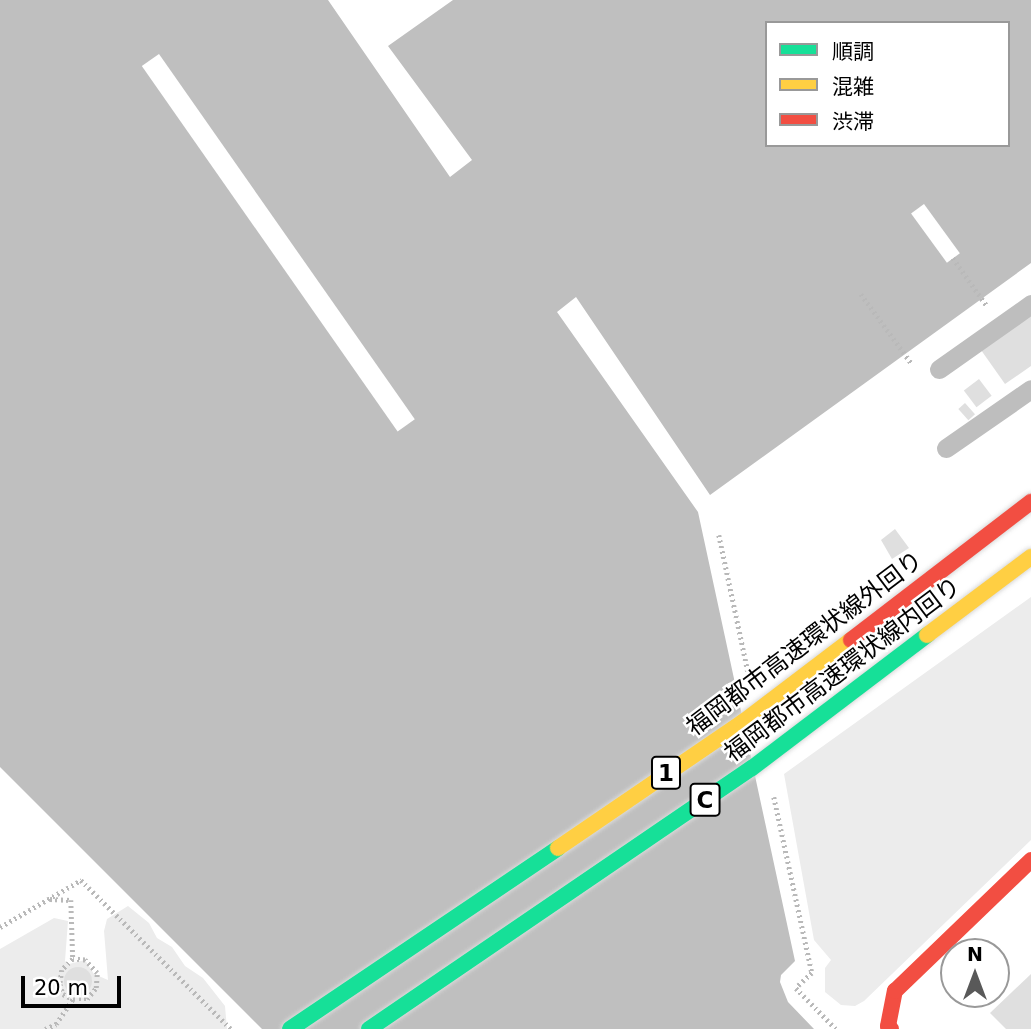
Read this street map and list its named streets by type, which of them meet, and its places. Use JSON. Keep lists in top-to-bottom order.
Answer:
{
  "streets": {
    "main road": [
      "福岡都市高速環状線外回り",
      "福岡都市高速環状線内回り",
      "1",
      "C"
    ]
  },
  "legend": ["順調", "混雑", "渋滞"],
  "scale_bar": "20 m",
  "north": "top"
}
